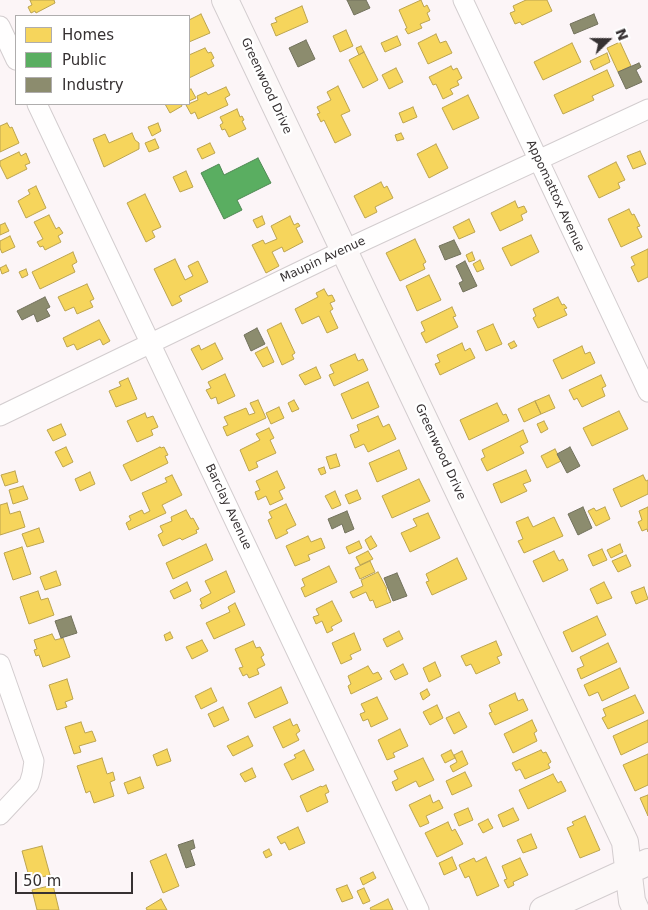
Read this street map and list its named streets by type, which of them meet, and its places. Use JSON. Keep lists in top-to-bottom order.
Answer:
{
  "streets": {
    "street": [
      "Greenwood Drive",
      "Appomattox Avenue",
      "Maupin Avenue",
      "Barclay Avenue"
    ]
  },
  "crossings": [
    ["Greenwood Drive", "Maupin Avenue"],
    ["Appomattox Avenue", "Maupin Avenue"],
    ["Maupin Avenue", "Barclay Avenue"]
  ],
  "legend": ["Homes", "Public", "Industry"],
  "scale_bar": "50 m",
  "north": "right"
}
